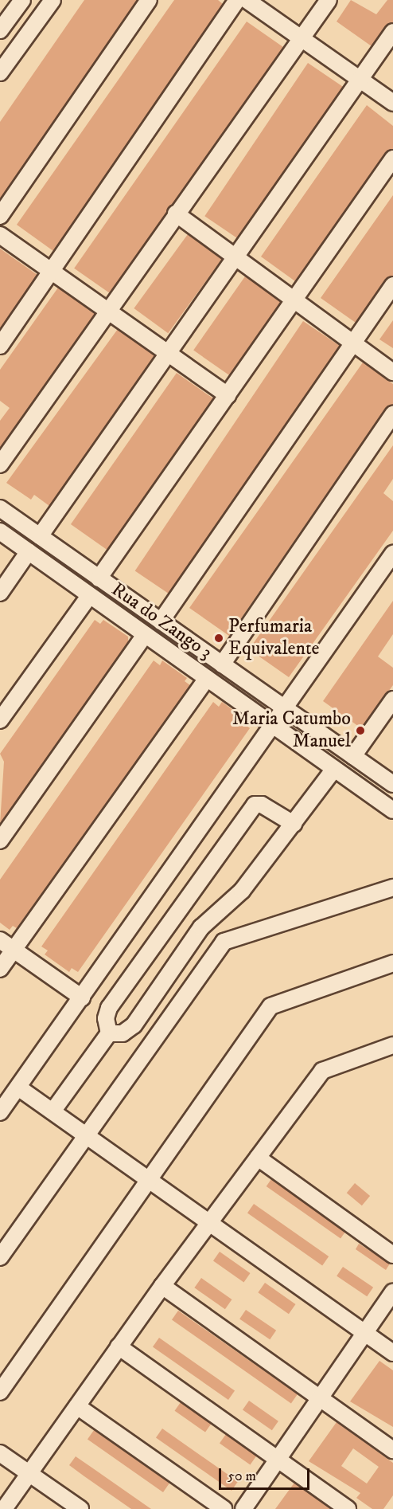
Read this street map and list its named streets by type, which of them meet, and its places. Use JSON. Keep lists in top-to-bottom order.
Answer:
{
  "streets": {
    "street": ["Rua do Zango 3"]
  },
  "places": ["Perfumaria Equivalente", "Maria Catumbo Manuel"],
  "scale_bar": "50 m"
}
